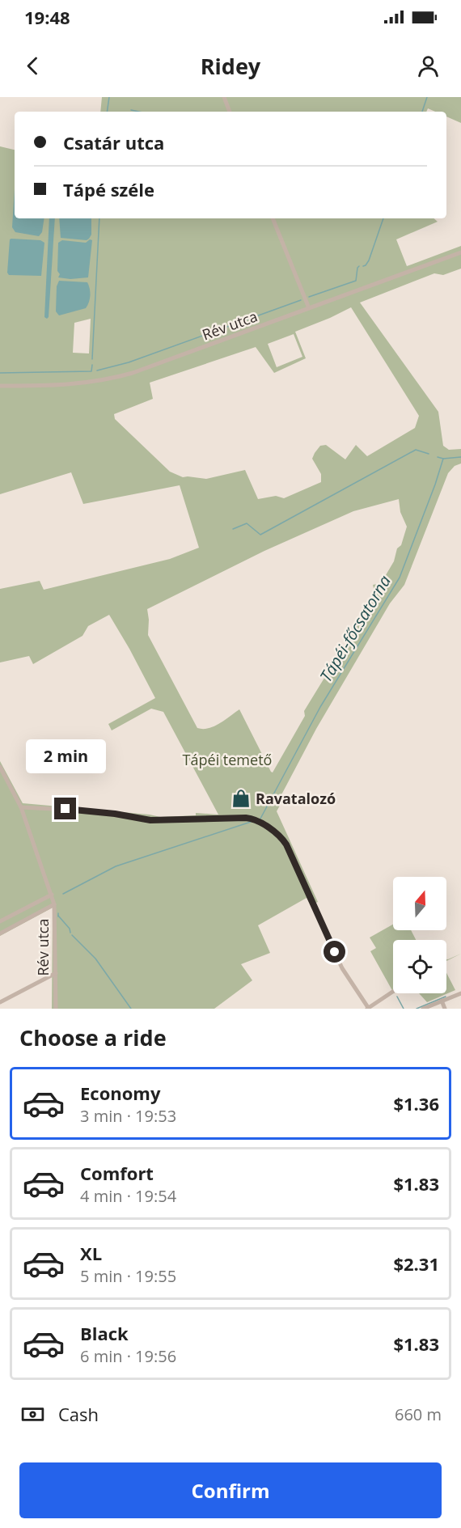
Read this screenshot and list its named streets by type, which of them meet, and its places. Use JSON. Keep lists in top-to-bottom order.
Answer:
{
  "streets": {
    "street": ["Rév utca"]
  },
  "water": ["Tápéi-főcsatorna"],
  "parks": ["Tápéi temető"],
  "places": {
    "shop": ["Ravatalozó"]
  },
  "north": "top",
  "page": {
    "status": "19:48",
    "header": "Ridey",
    "banner": ["Csatár utca", "Tápé széle"],
    "bubble": "2 min",
    "heading": "Choose a ride",
    "list": [
      {
        "name": "Economy",
        "note": "3 min · 19:53",
        "value": "$1.36"
      },
      {
        "name": "Comfort",
        "note": "4 min · 19:54",
        "value": "$1.83"
      },
      {
        "name": "XL",
        "note": "5 min · 19:55",
        "value": "$2.31"
      },
      {
        "name": "Black",
        "note": "6 min · 19:56",
        "value": "$1.83"
      }
    ],
    "pay": ["Cash", "660 m"],
    "buttons": "Confirm"
  }
}
